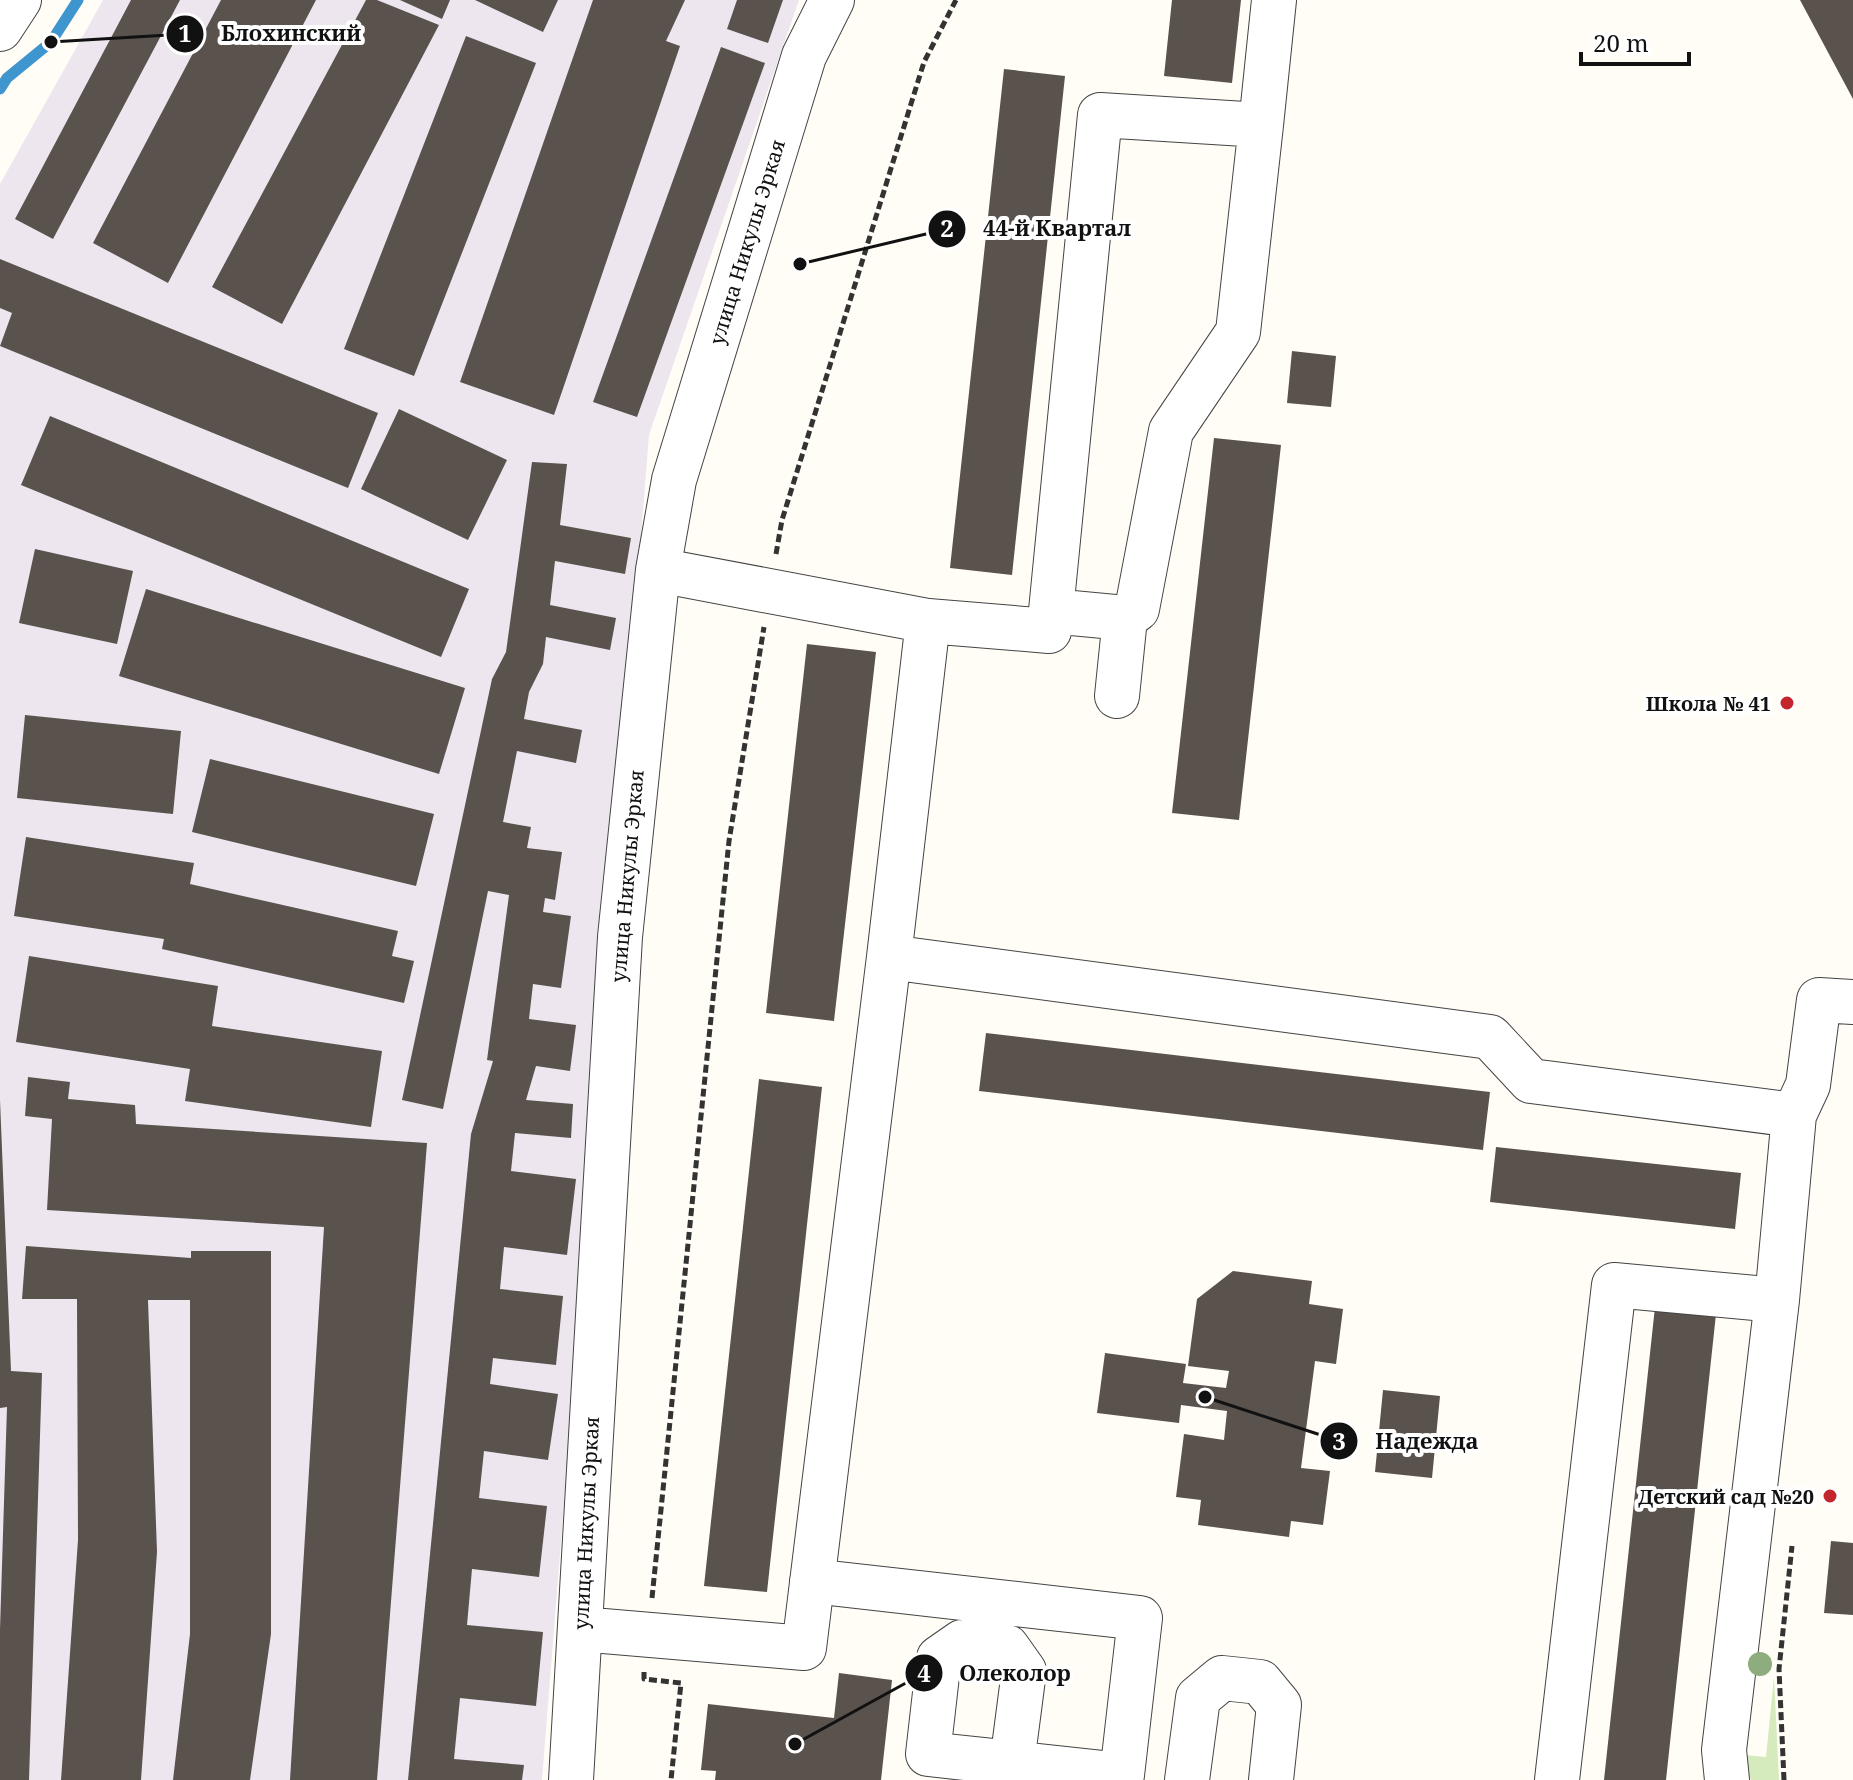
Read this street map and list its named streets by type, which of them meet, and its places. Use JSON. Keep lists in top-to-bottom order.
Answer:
{
  "streets": {
    "street": ["улица Никулы Эркая"]
  },
  "places": [
    "Блохинский",
    "44-й Квартал",
    "Школа № 41",
    "Надежда",
    "Детский сад №20",
    "Олеколор"
  ],
  "scale_bar": "20 m"
}
